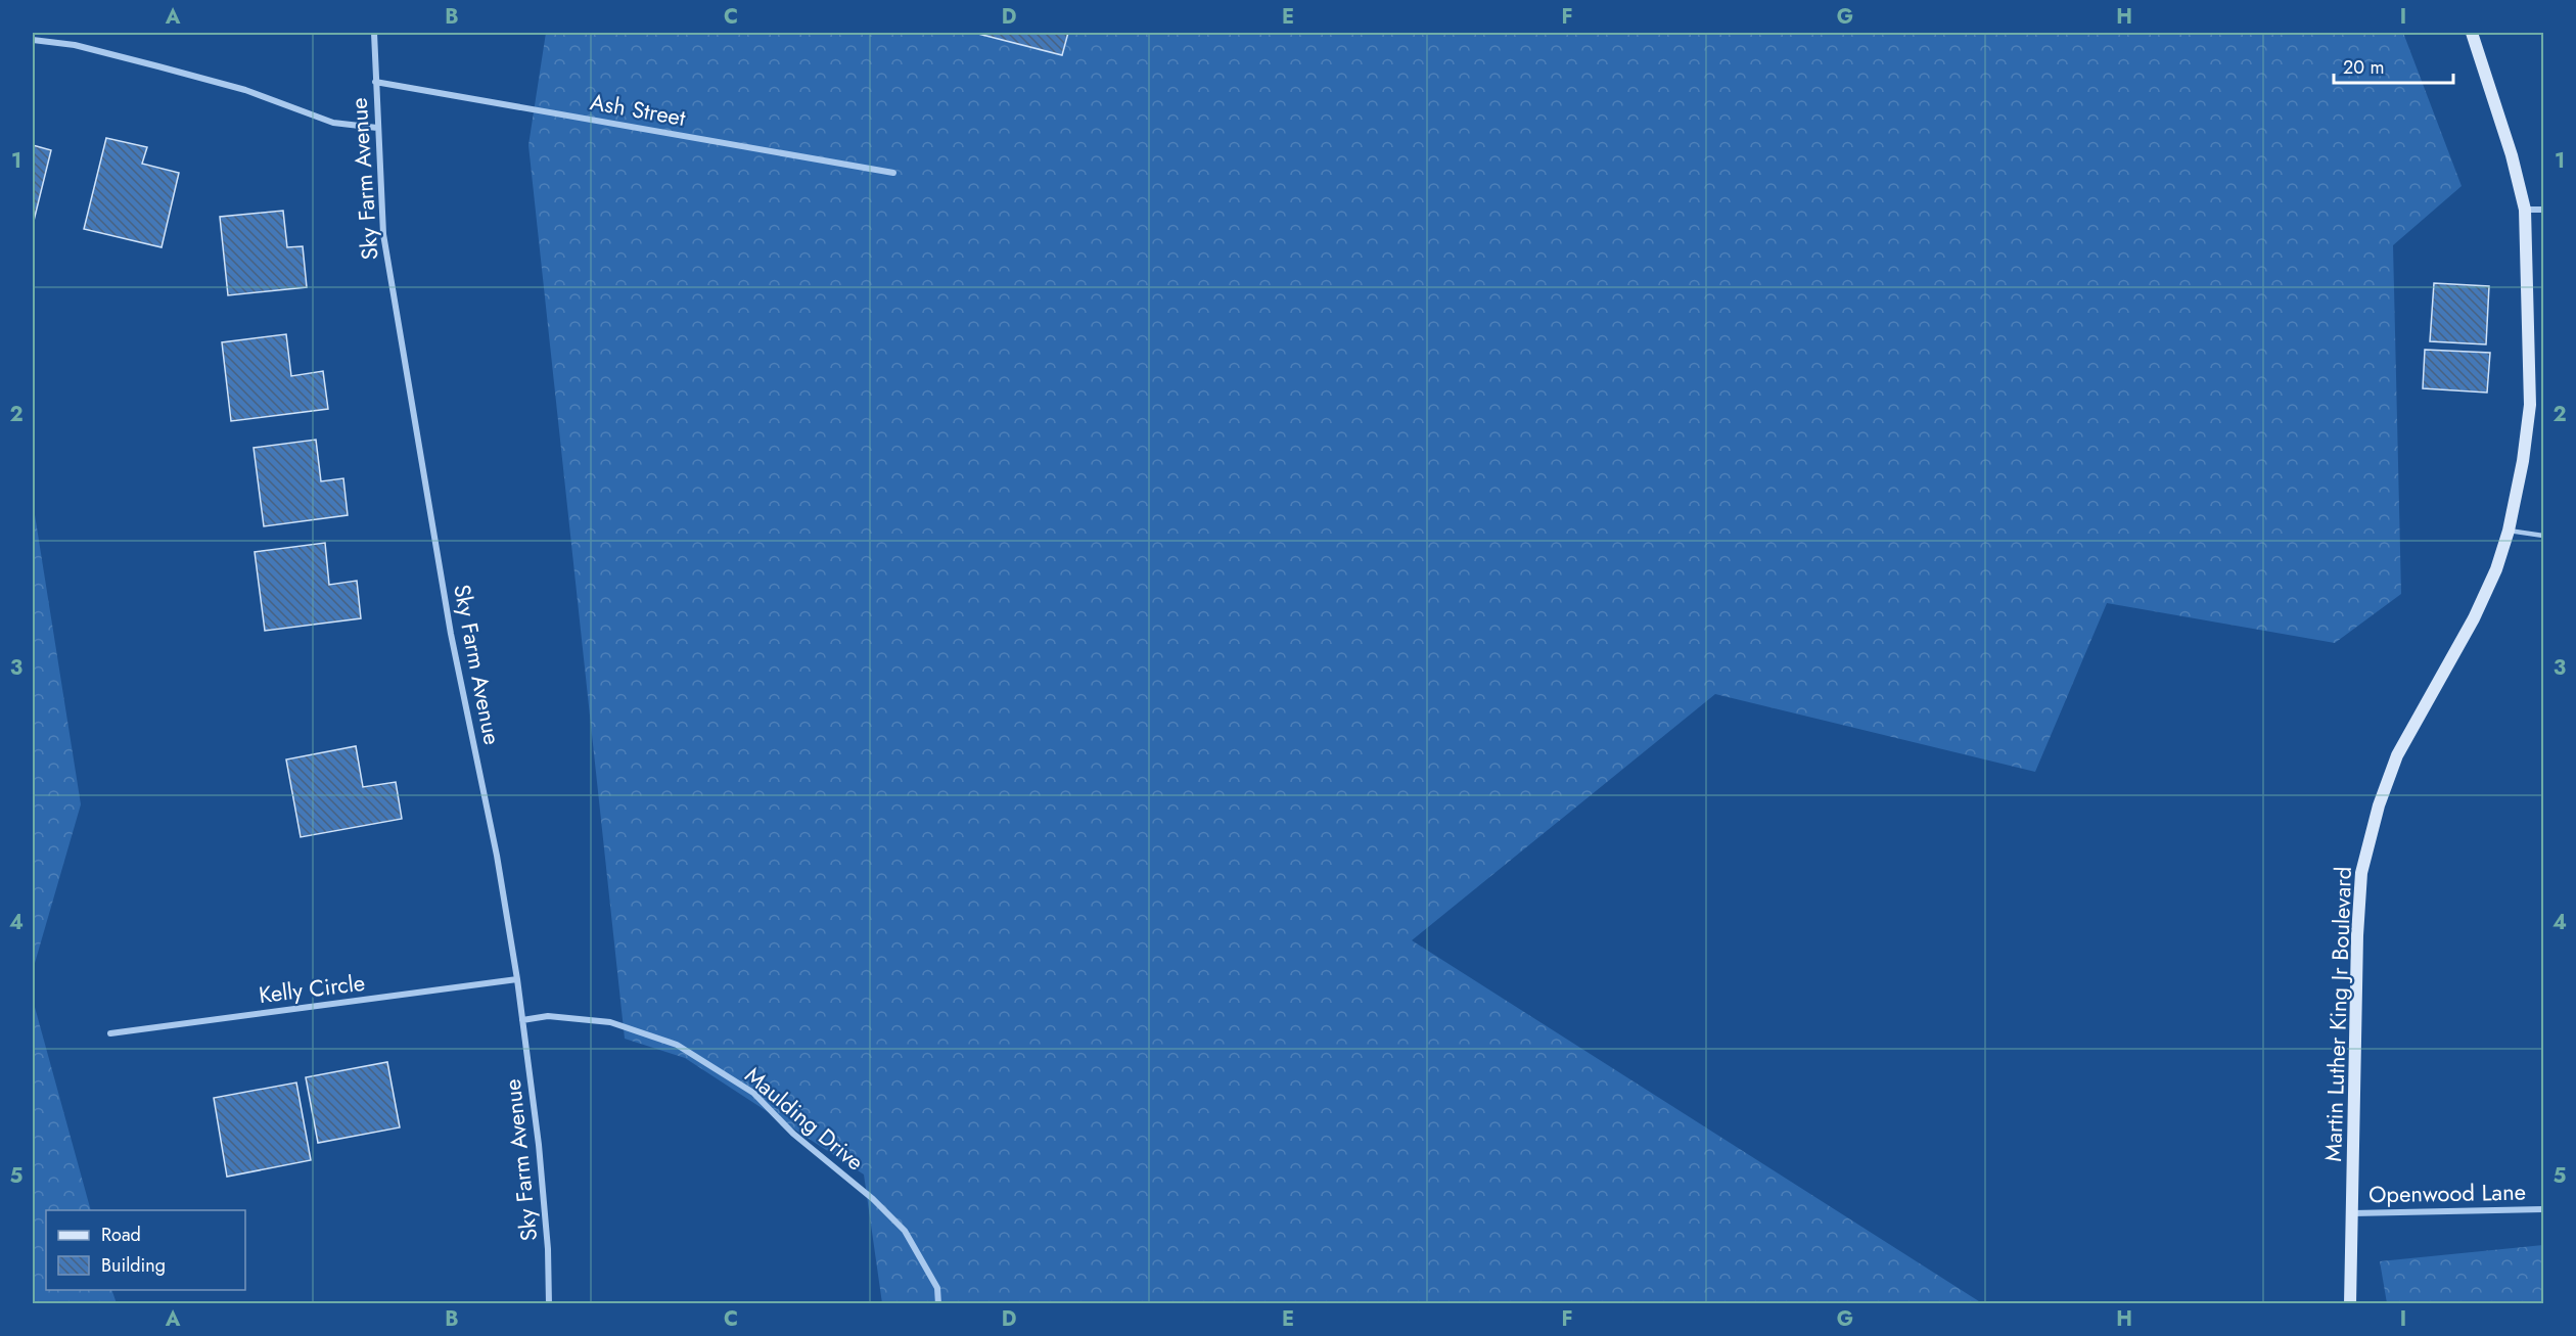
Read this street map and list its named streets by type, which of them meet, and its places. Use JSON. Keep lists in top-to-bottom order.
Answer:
{
  "streets": {
    "street": [
      "Ash Street",
      "Sky Farm Avenue",
      "Kelly Circle",
      "Martin Luther King Jr Boulevard",
      "Maulding Drive",
      "Openwood Lane"
    ]
  },
  "crossings": [
    ["Ash Street", "Sky Farm Avenue"],
    ["Sky Farm Avenue", "Kelly Circle"],
    ["Sky Farm Avenue", "Maulding Drive"],
    ["Martin Luther King Jr Boulevard", "Openwood Lane"]
  ],
  "legend": ["Road", "Building"],
  "scale_bar": "20 m",
  "grid": {
    "columns": [
      "A",
      "B",
      "C",
      "D",
      "E",
      "F",
      "G",
      "H",
      "I"
    ],
    "rows": [
      "1",
      "2",
      "3",
      "4",
      "5"
    ]
  }
}
